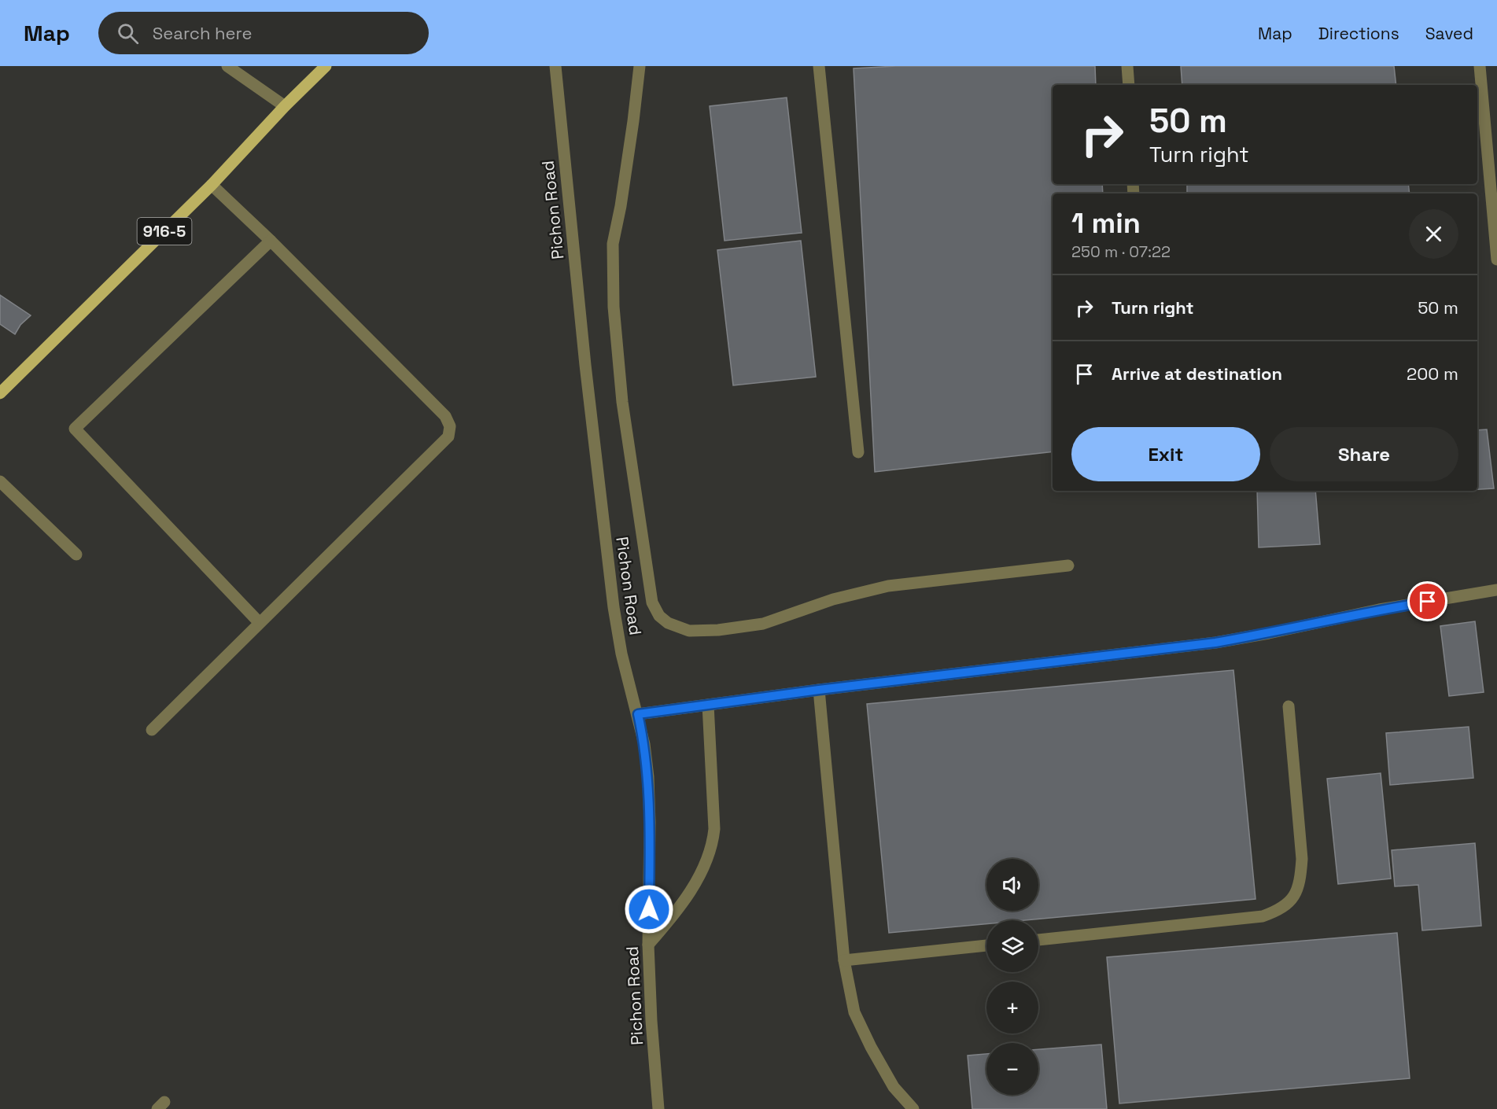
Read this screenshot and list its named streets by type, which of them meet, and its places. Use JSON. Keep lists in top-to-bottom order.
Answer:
{
  "streets": {
    "main road": ["916-5"],
    "street": ["Pichon Road"]
  },
  "page": {
    "header": "Map",
    "search": "Search here",
    "nav": ["Map", "Directions", "Saved"],
    "turn": ["50 m", "Turn right"],
    "heading": ["1 min", "250 m · 07:22"],
    "list": [
      {
        "name": "Turn right",
        "value": "50 m"
      },
      {
        "name": "Arrive at destination",
        "value": "200 m"
      }
    ],
    "buttons": ["Exit", "Share"],
    "map_buttons": ["+", "−"]
  }
}
